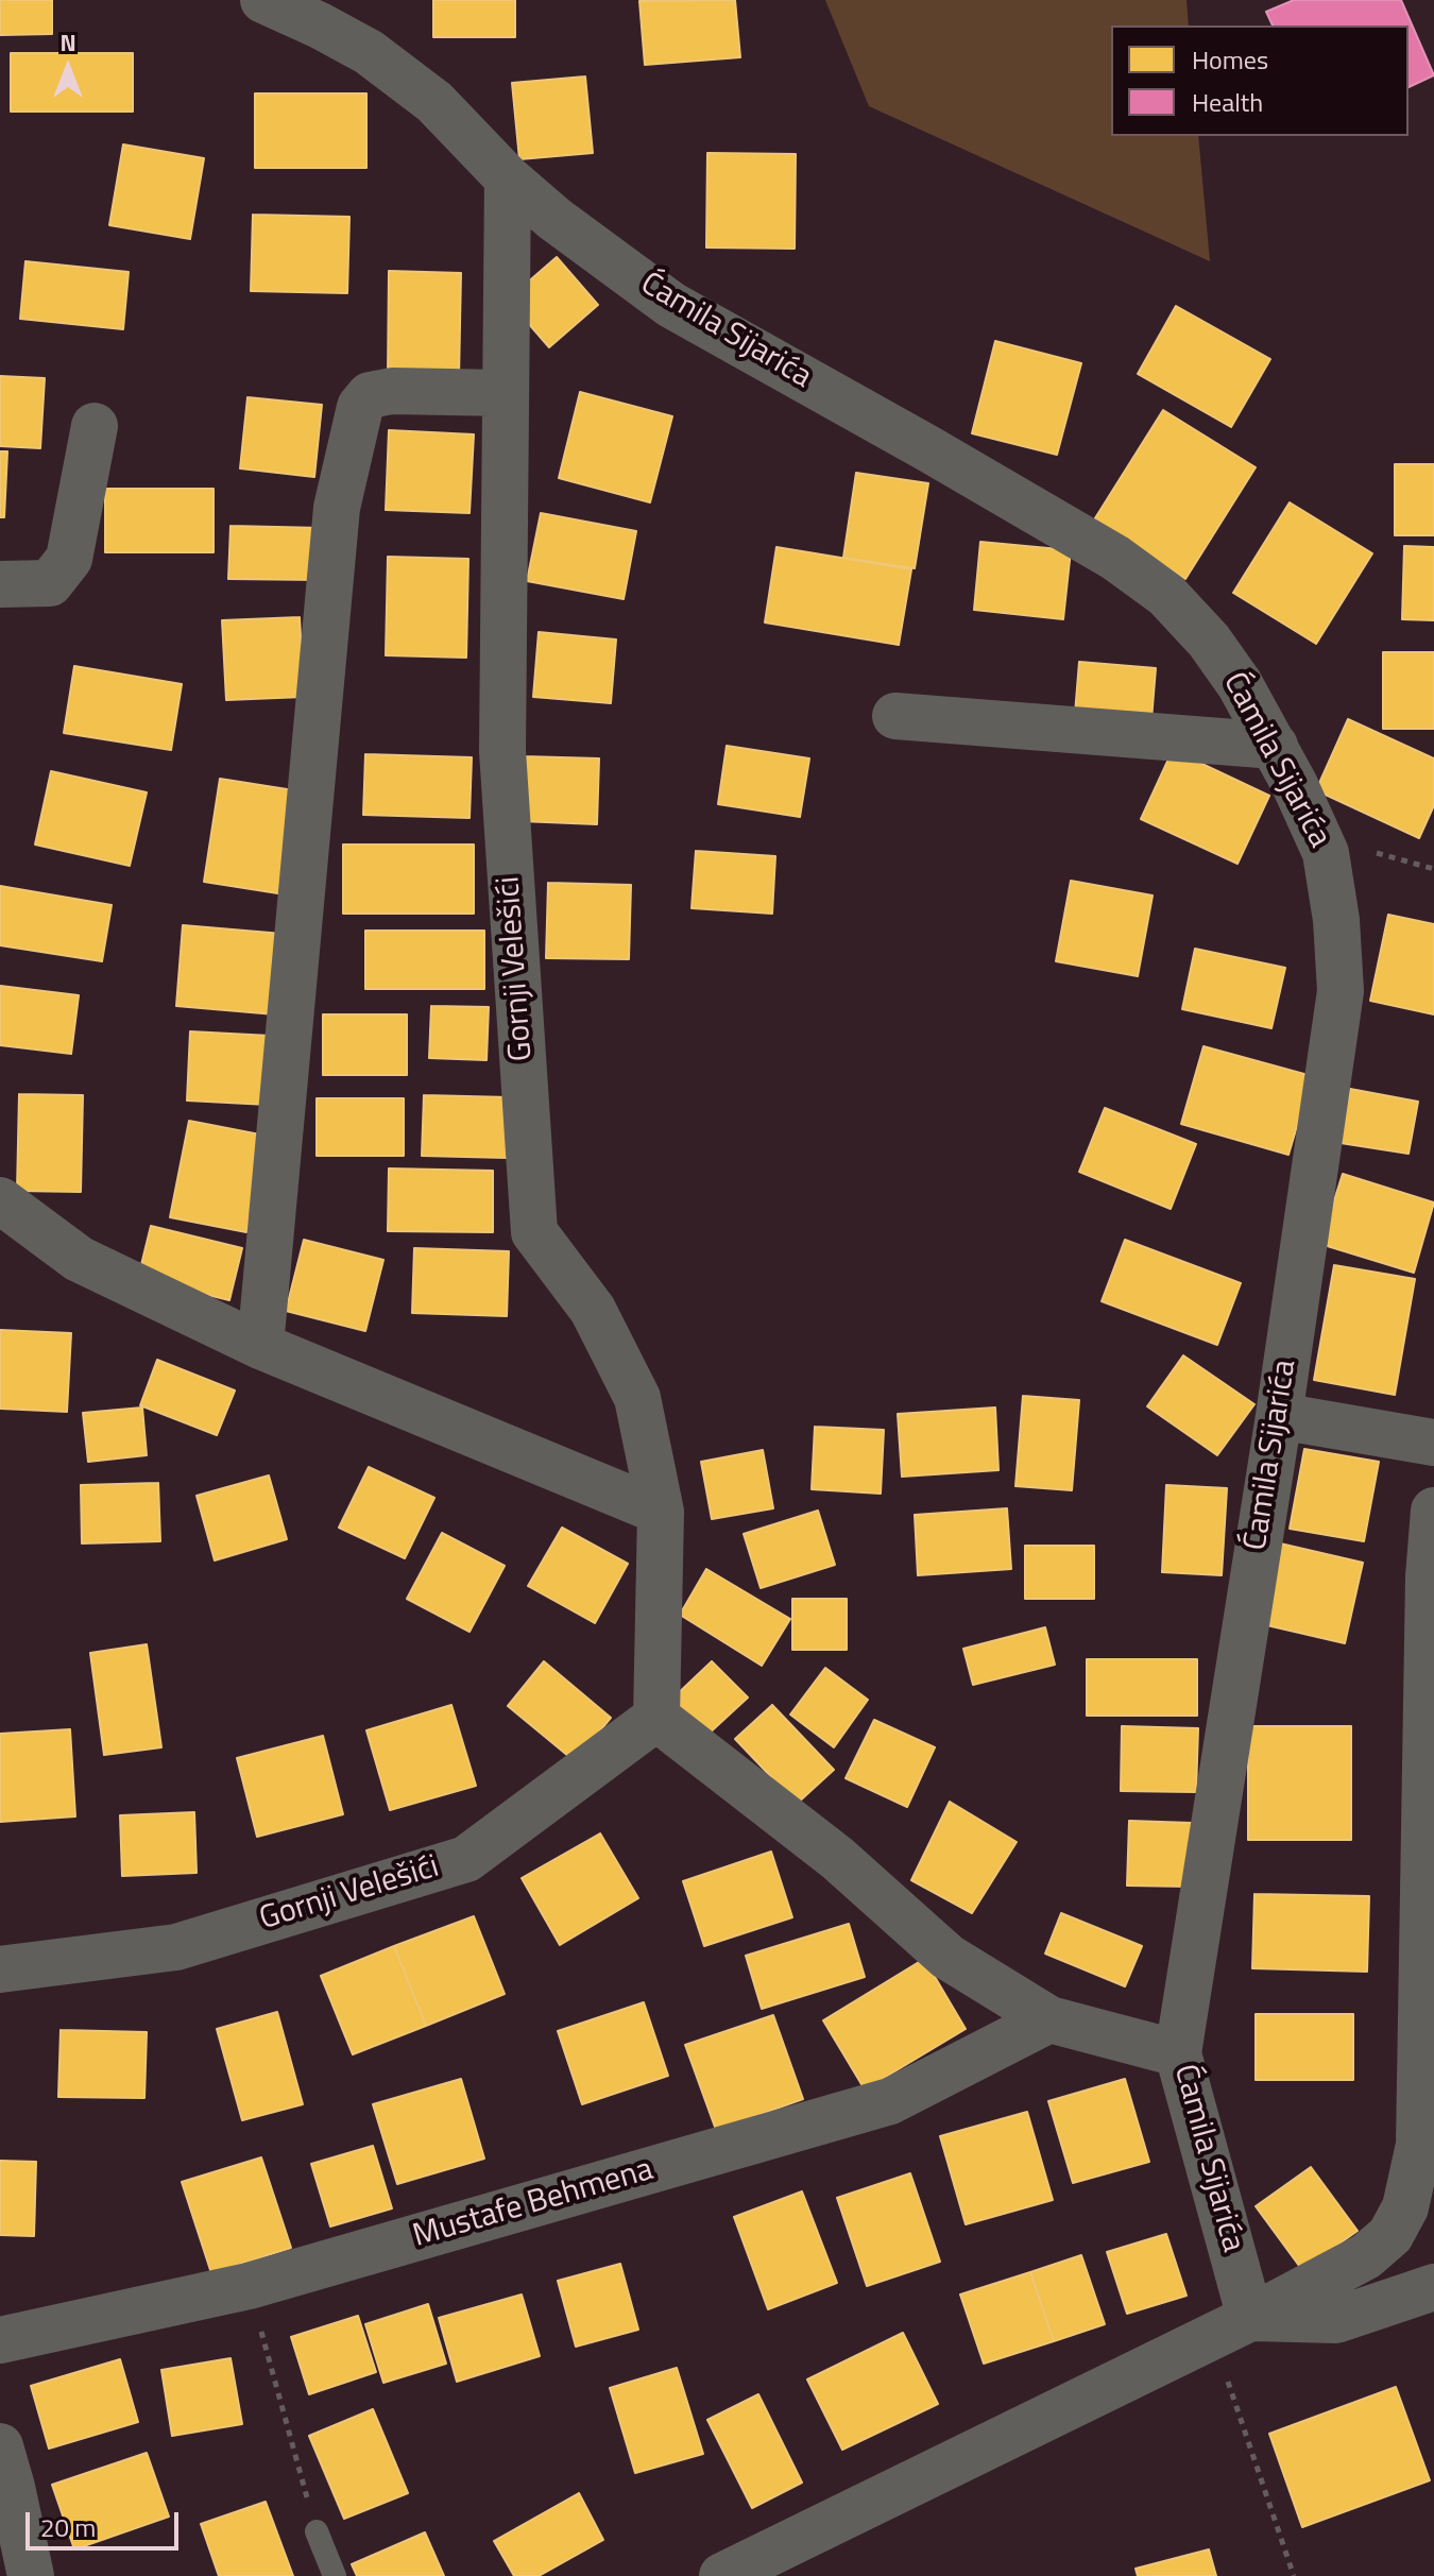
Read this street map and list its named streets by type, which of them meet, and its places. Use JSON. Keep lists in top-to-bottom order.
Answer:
{
  "streets": {
    "street": ["Ćamila Sijarića", "Gornji Velešići", "Mustafe Behmena"]
  },
  "crossings": [
    ["Ćamila Sijarića", "Gornji Velešići"]
  ],
  "legend": ["Homes", "Health"],
  "scale_bar": "20 m",
  "north": "top"
}
